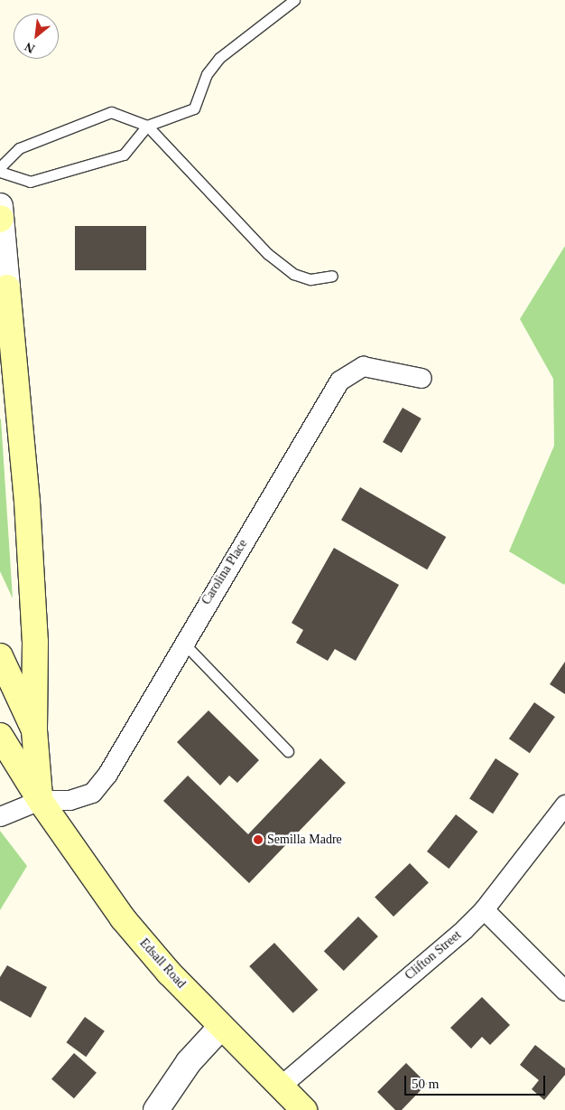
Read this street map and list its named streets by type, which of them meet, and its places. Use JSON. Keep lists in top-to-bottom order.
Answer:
{
  "streets": {
    "main road": ["Edsall Road"],
    "street": ["Carolina Place", "Clifton Street"]
  },
  "crossings": [
    ["Carolina Place", "Edsall Road"],
    ["Clifton Street", "Edsall Road"]
  ],
  "places": ["Semilla Madre"],
  "scale_bar": "50 m",
  "north": "bottom left"
}
